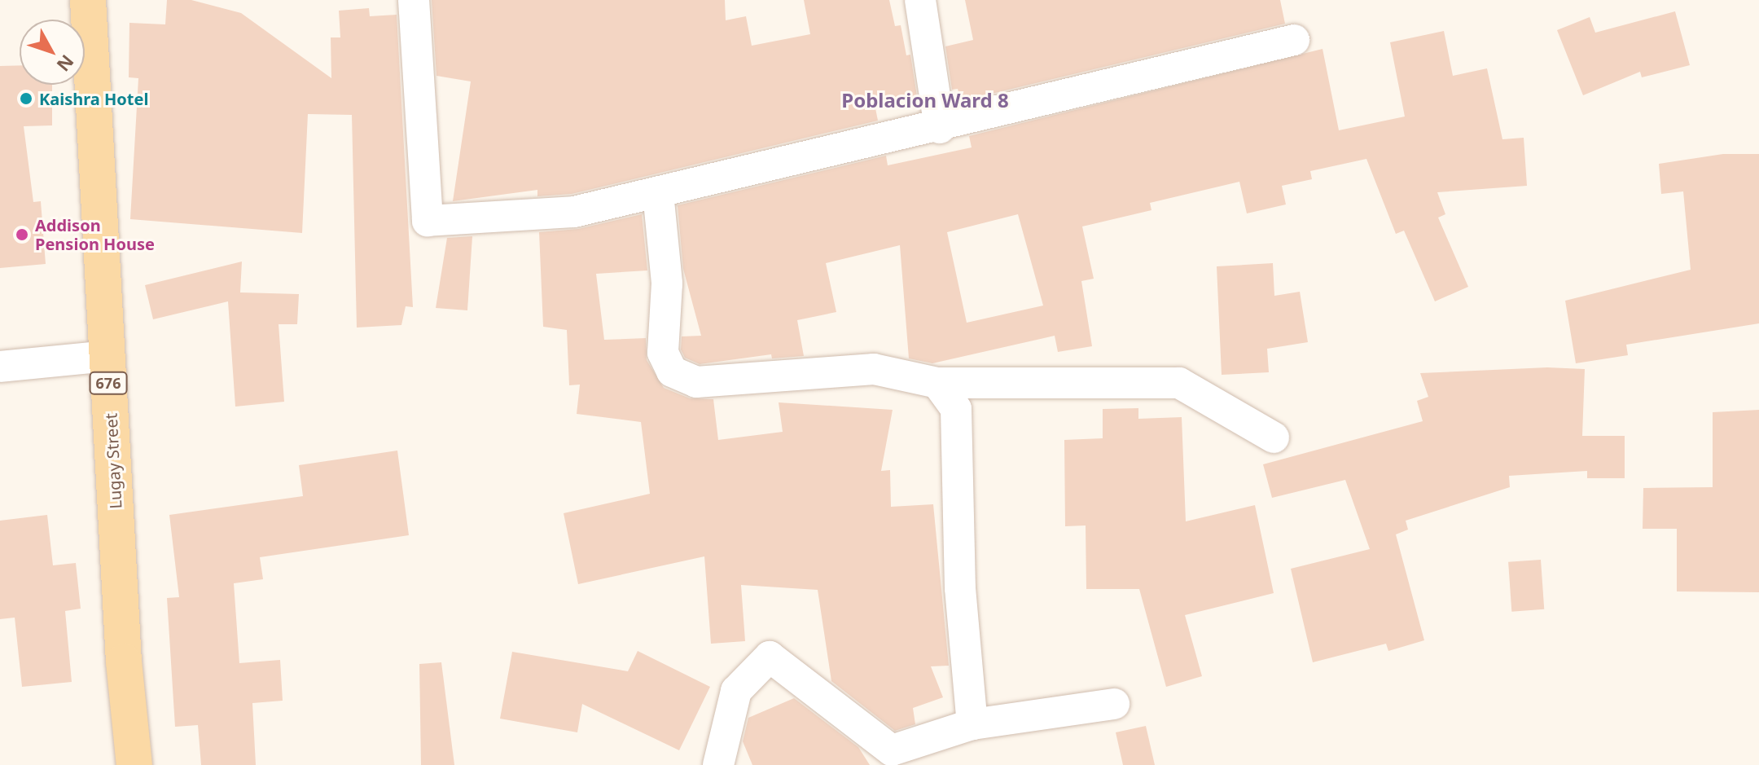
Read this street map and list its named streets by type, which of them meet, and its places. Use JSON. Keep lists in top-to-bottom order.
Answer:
{
  "streets": {
    "main road": ["676", "Lugay Street"]
  },
  "districts": ["Poblacion Ward 8"],
  "places": ["Kaishra Hotel", "Addison Pension House"],
  "north": "bottom right"
}
